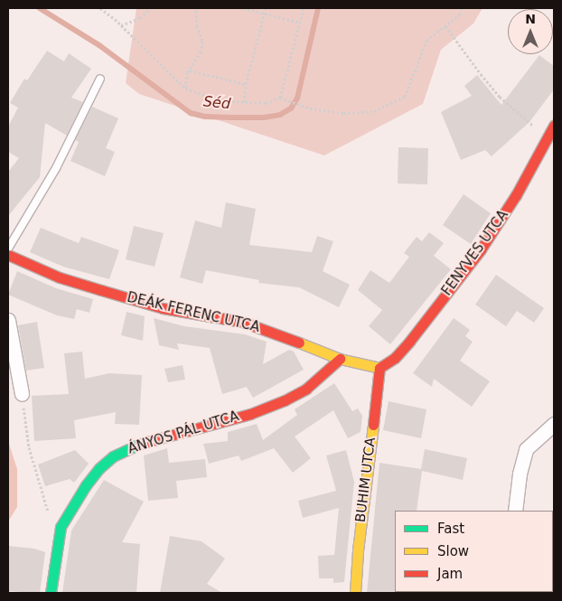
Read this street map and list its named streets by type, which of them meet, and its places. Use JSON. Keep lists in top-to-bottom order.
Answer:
{
  "streets": {
    "street": [
      "FENYVES UTCA",
      "DEÁK FERENC UTCA",
      "ÁNYOS PÁL UTCA",
      "BUHIM UTCA"
    ]
  },
  "crossings": [
    ["FENYVES UTCA", "DEÁK FERENC UTCA"],
    ["FENYVES UTCA", "BUHIM UTCA"],
    ["DEÁK FERENC UTCA", "ÁNYOS PÁL UTCA"],
    ["DEÁK FERENC UTCA", "BUHIM UTCA"]
  ],
  "water": ["Séd"],
  "legend": ["Fast", "Slow", "Jam"],
  "north": "top"
}
